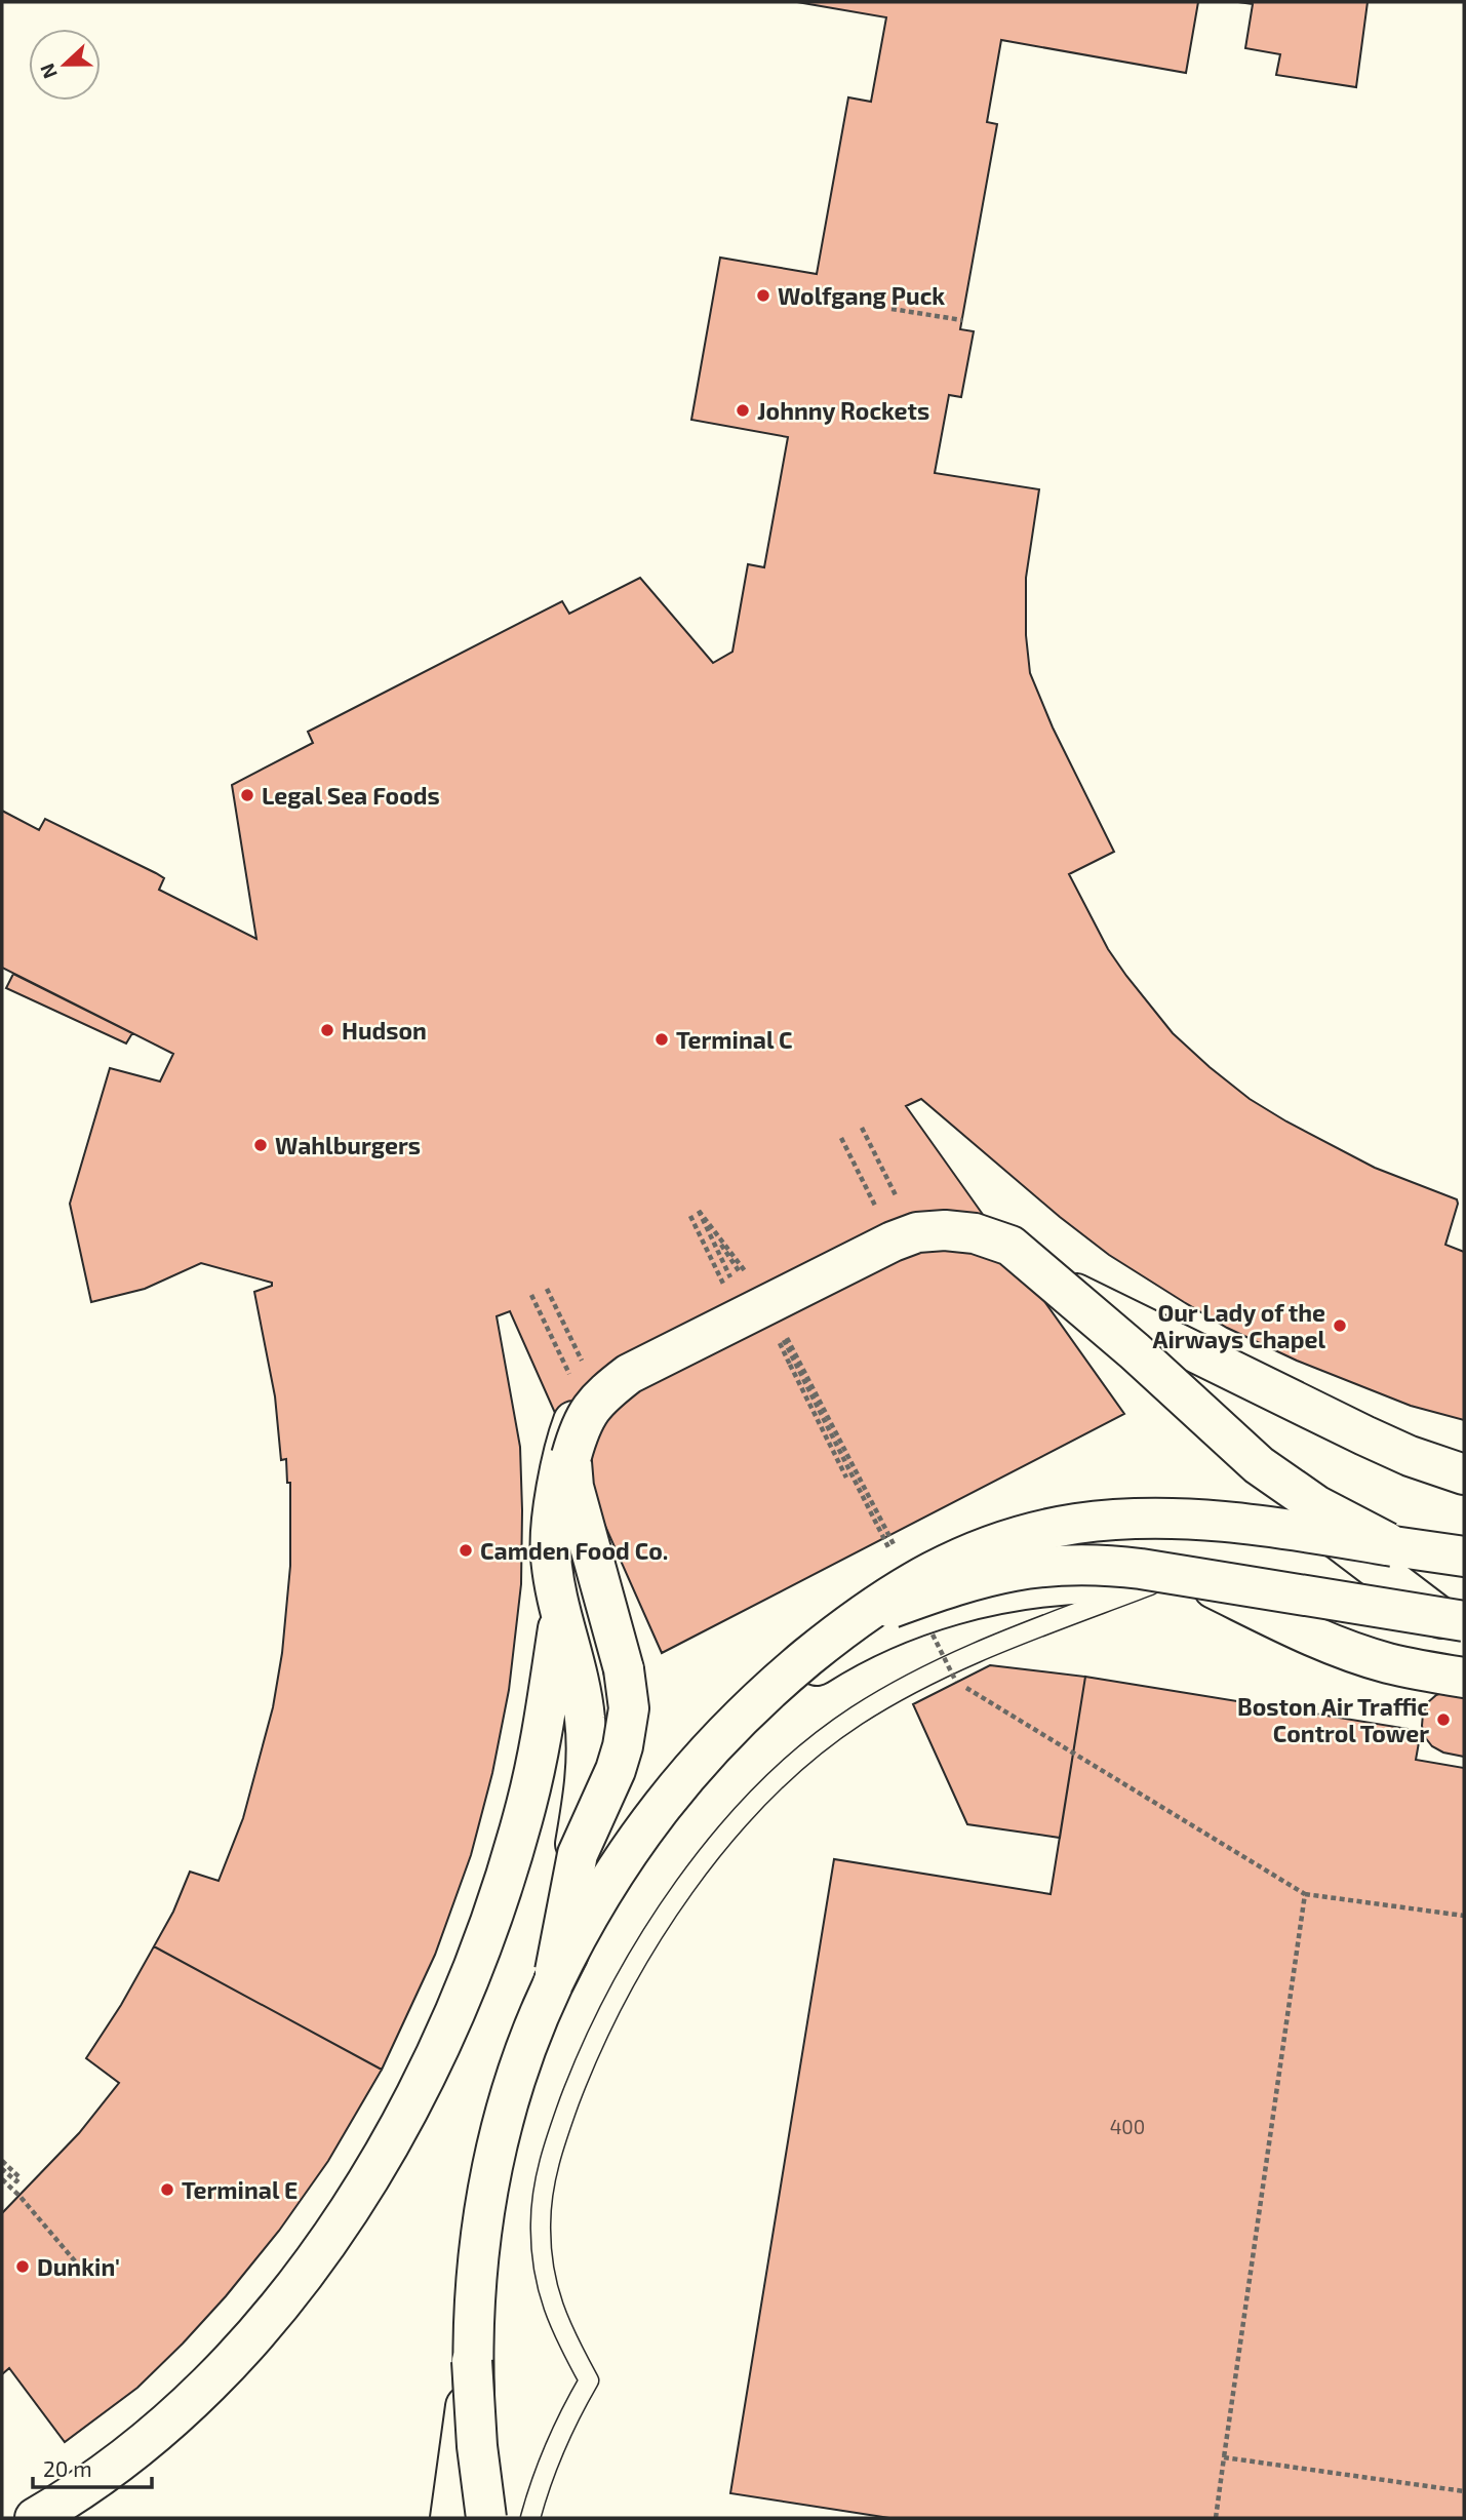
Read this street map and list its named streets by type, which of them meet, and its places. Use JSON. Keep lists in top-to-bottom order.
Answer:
{
  "places": [
    "Wolfgang Puck",
    "Johnny Rockets",
    "Legal Sea Foods",
    "Hudson",
    "Terminal C",
    "Wahlburgers",
    "Our Lady of the Airways Chapel",
    "Camden Food Co.",
    "Boston Air Traffic Control Tower",
    "Terminal E",
    "Dunkin'"
  ],
  "house_numbers": ["400"],
  "scale_bar": "20 m",
  "north": "left"
}
